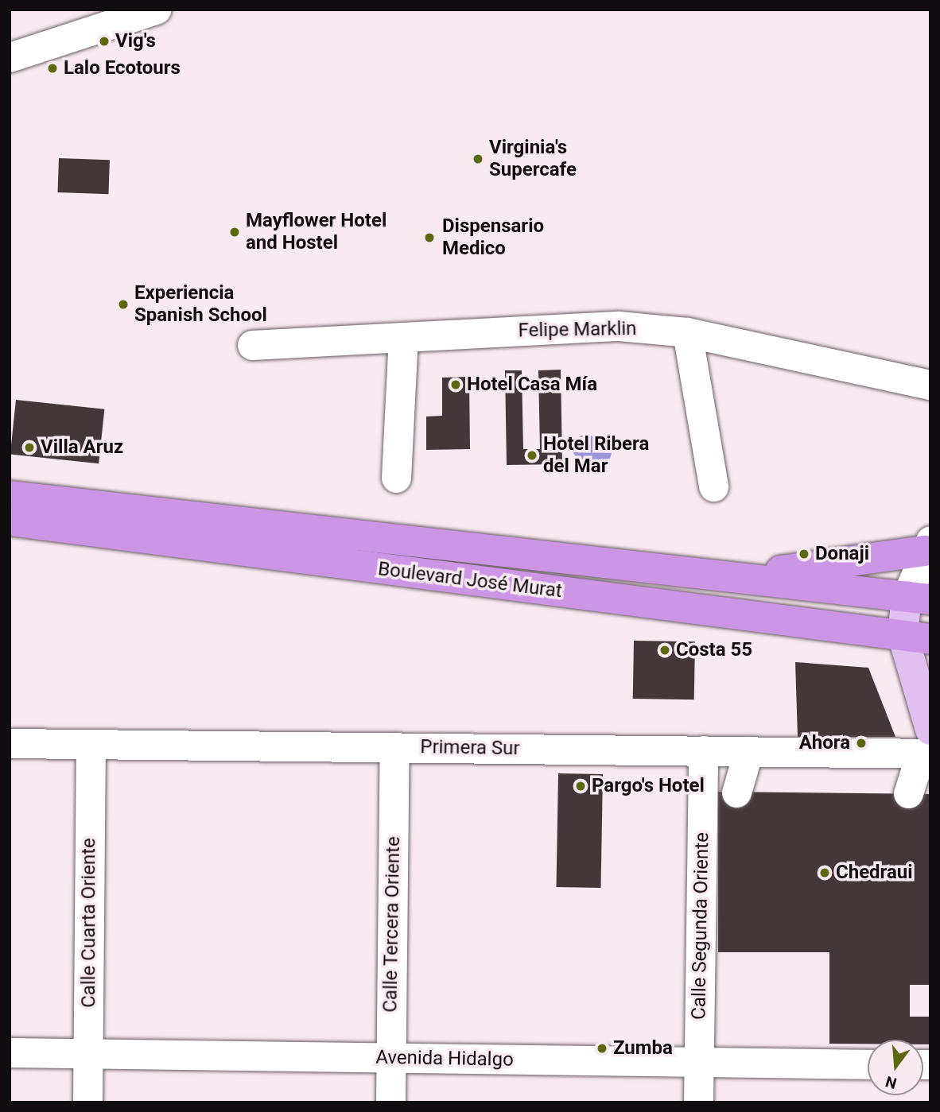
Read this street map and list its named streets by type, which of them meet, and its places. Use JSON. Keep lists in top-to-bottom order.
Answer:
{
  "streets": {
    "highway": ["Boulevard José Murat"],
    "street": [
      "Felipe Marklin",
      "Primera Sur",
      "Calle Cuarta Oriente",
      "Calle Tercera Oriente",
      "Calle Segunda Oriente",
      "Avenida Hidalgo"
    ]
  },
  "crossings": [
    ["Primera Sur", "Calle Cuarta Oriente"],
    ["Primera Sur", "Calle Tercera Oriente"],
    ["Primera Sur", "Calle Segunda Oriente"],
    ["Calle Cuarta Oriente", "Avenida Hidalgo"],
    ["Calle Tercera Oriente", "Avenida Hidalgo"],
    ["Calle Segunda Oriente", "Avenida Hidalgo"]
  ],
  "places": [
    "Vig's",
    "Lalo Ecotours",
    "Virginia's Supercafe",
    "Mayflower Hotel and Hostel",
    "Dispensario Medico",
    "Experiencia Spanish School",
    "Hotel Casa Mía",
    "Villa Aruz",
    "Hotel Ribera del Mar",
    "Donaji",
    "Costa 55",
    "Ahora",
    "Pargo's Hotel",
    "Chedraui",
    "Zumba"
  ],
  "north": "bottom"
}
